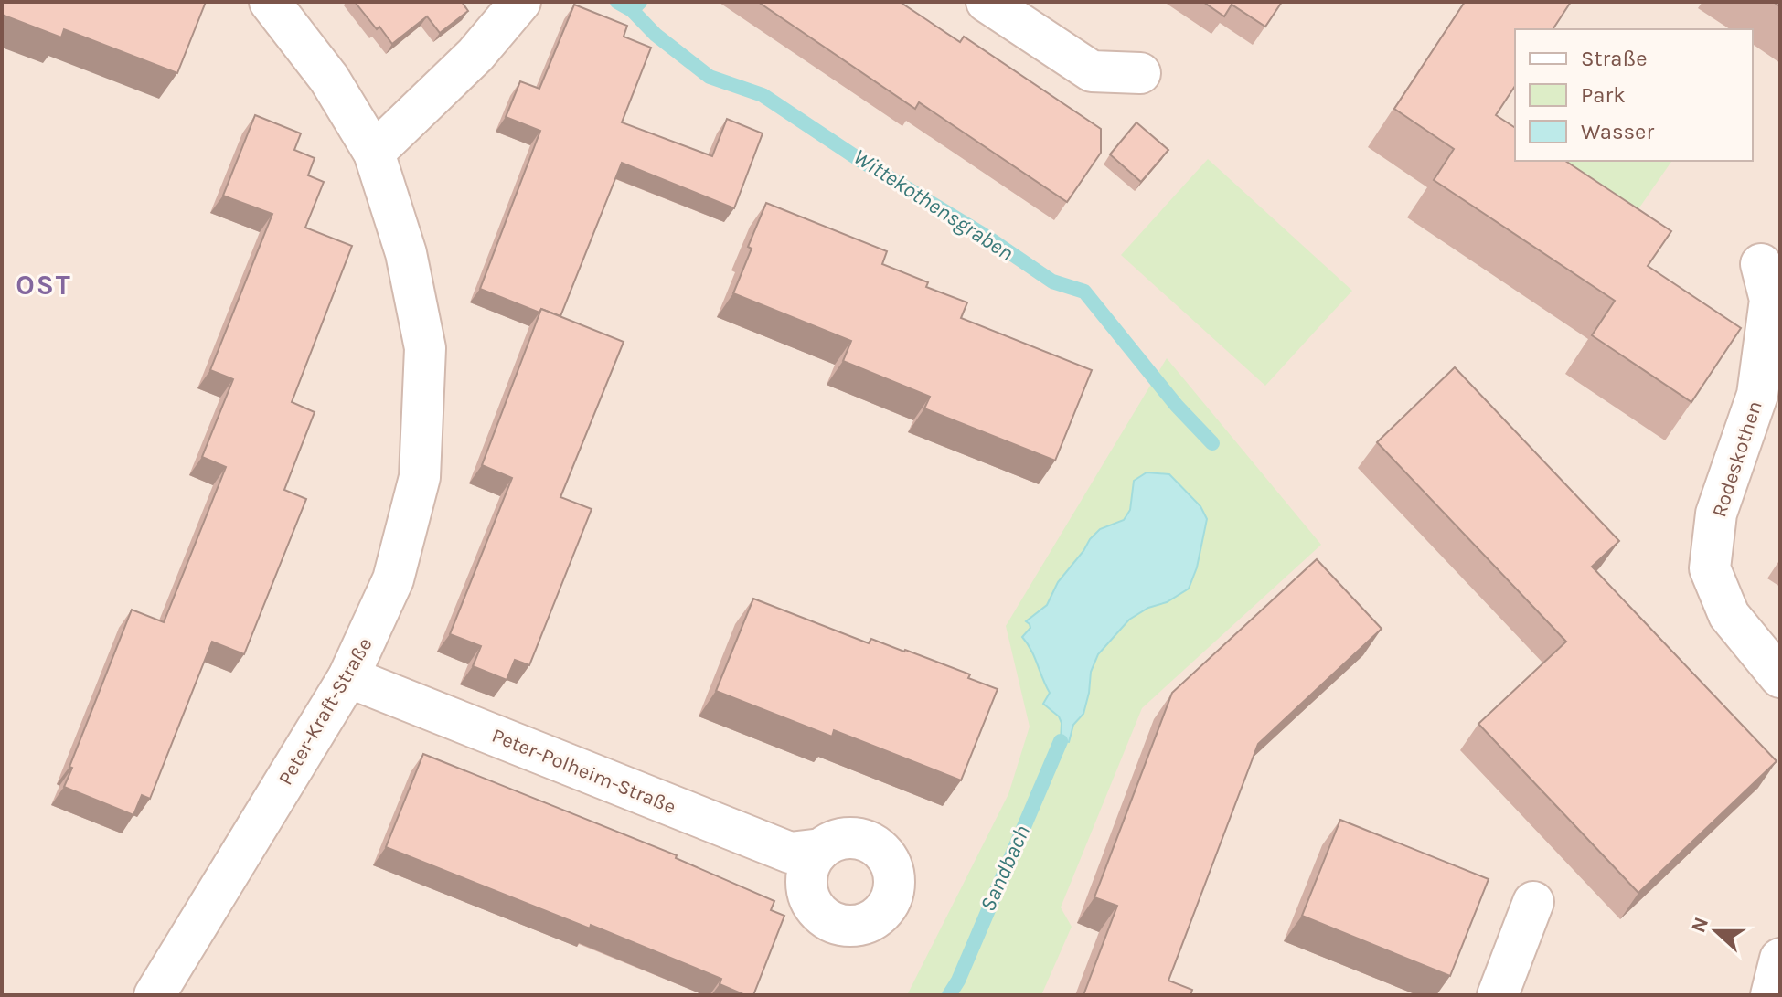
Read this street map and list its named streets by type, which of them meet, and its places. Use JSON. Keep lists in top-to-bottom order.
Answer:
{
  "streets": {
    "street": ["Rodeskothen", "Peter-Kraft-Straße", "Peter-Polheim-Straße"]
  },
  "crossings": [
    ["Peter-Kraft-Straße", "Peter-Polheim-Straße"]
  ],
  "districts": ["OST"],
  "water": ["Wittekothensgraben", "Sandbach"],
  "legend": ["Straße", "Park", "Wasser"],
  "north": "left"
}
